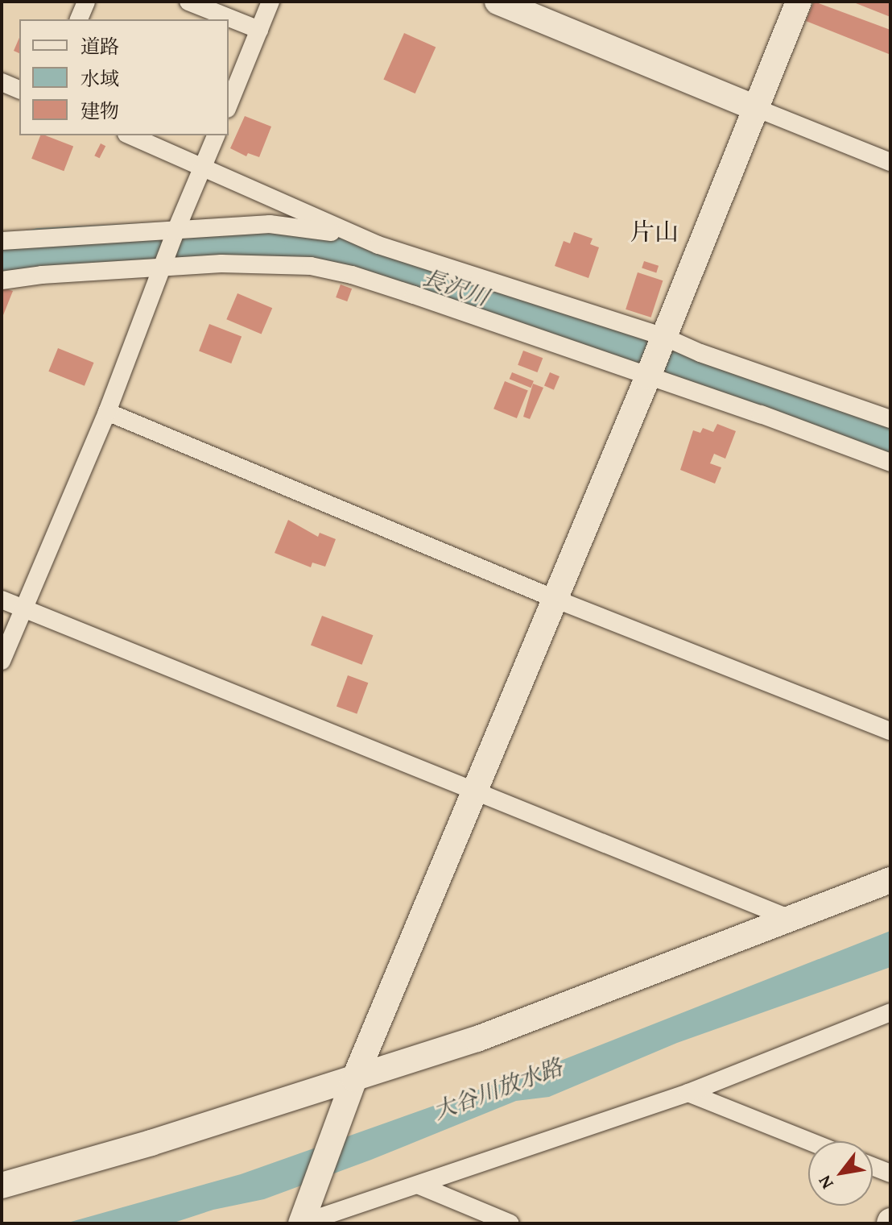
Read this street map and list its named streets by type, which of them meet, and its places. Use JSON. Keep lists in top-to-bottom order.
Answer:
{
  "districts": ["片山"],
  "water": ["長沢川", "大谷川放水路"],
  "legend": ["道路", "水域", "建物"],
  "north": "bottom left"
}
